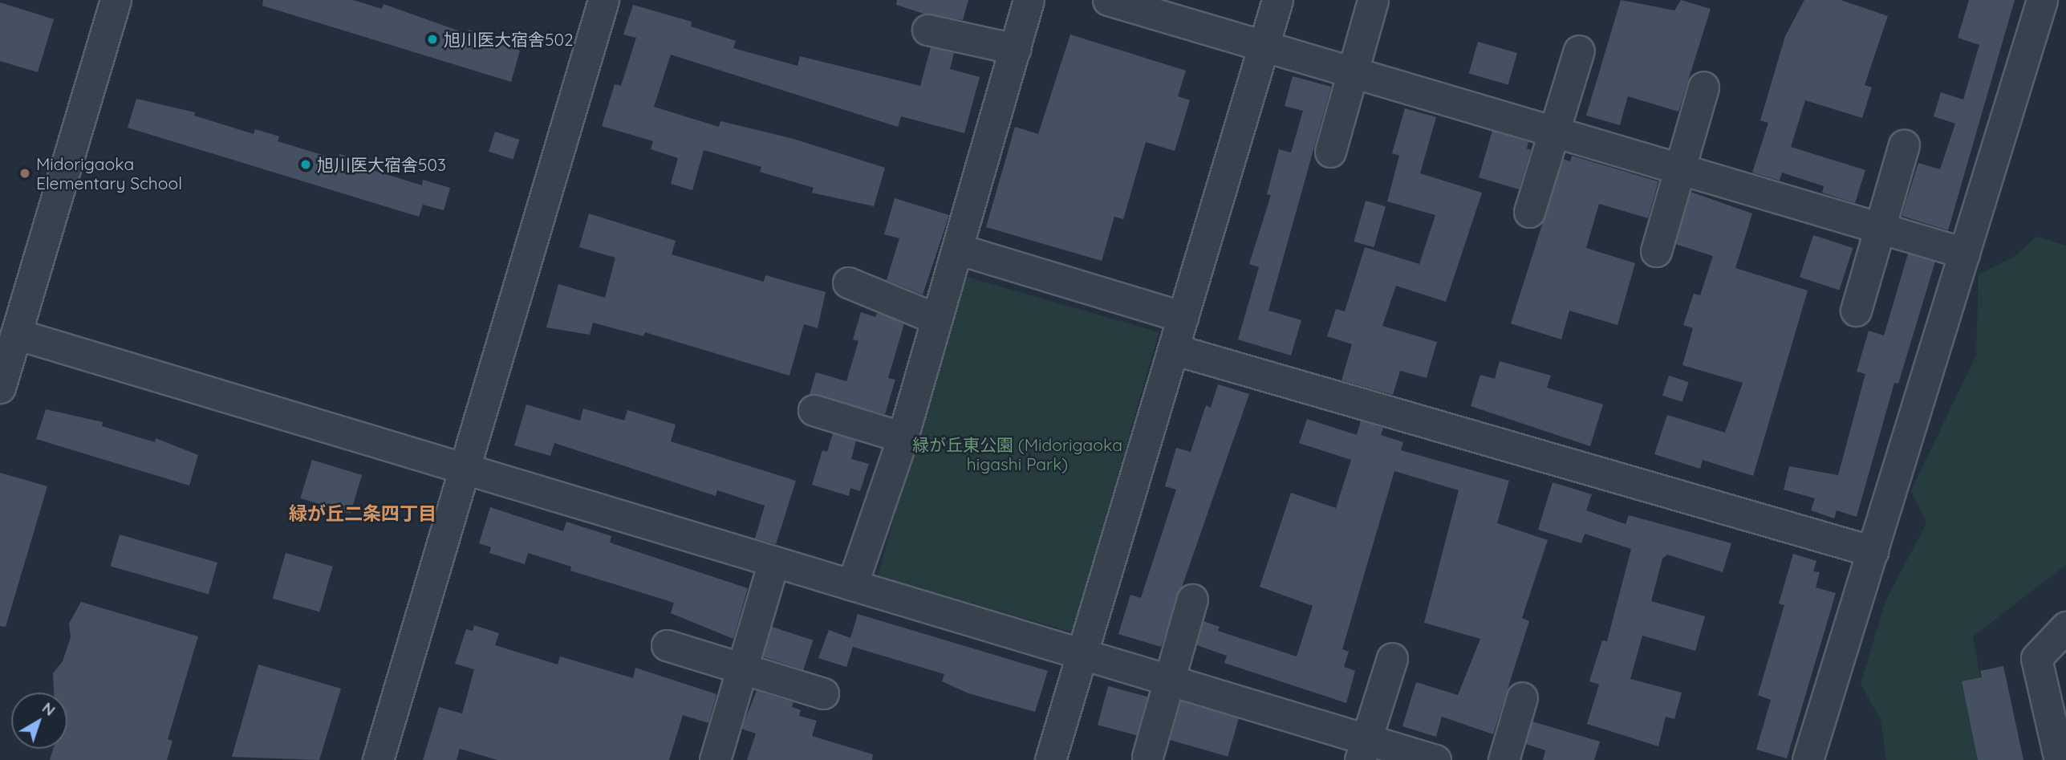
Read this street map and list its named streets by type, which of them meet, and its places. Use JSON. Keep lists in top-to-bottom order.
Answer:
{
  "districts": ["緑が丘二条四丁目"],
  "parks": ["緑が丘東公園 (Midorigaoka higashi Park)"],
  "places": ["旭川医大宿舎502", "旭川医大宿舎503", "Midorigaoka Elementary School"],
  "north": "top right"
}
